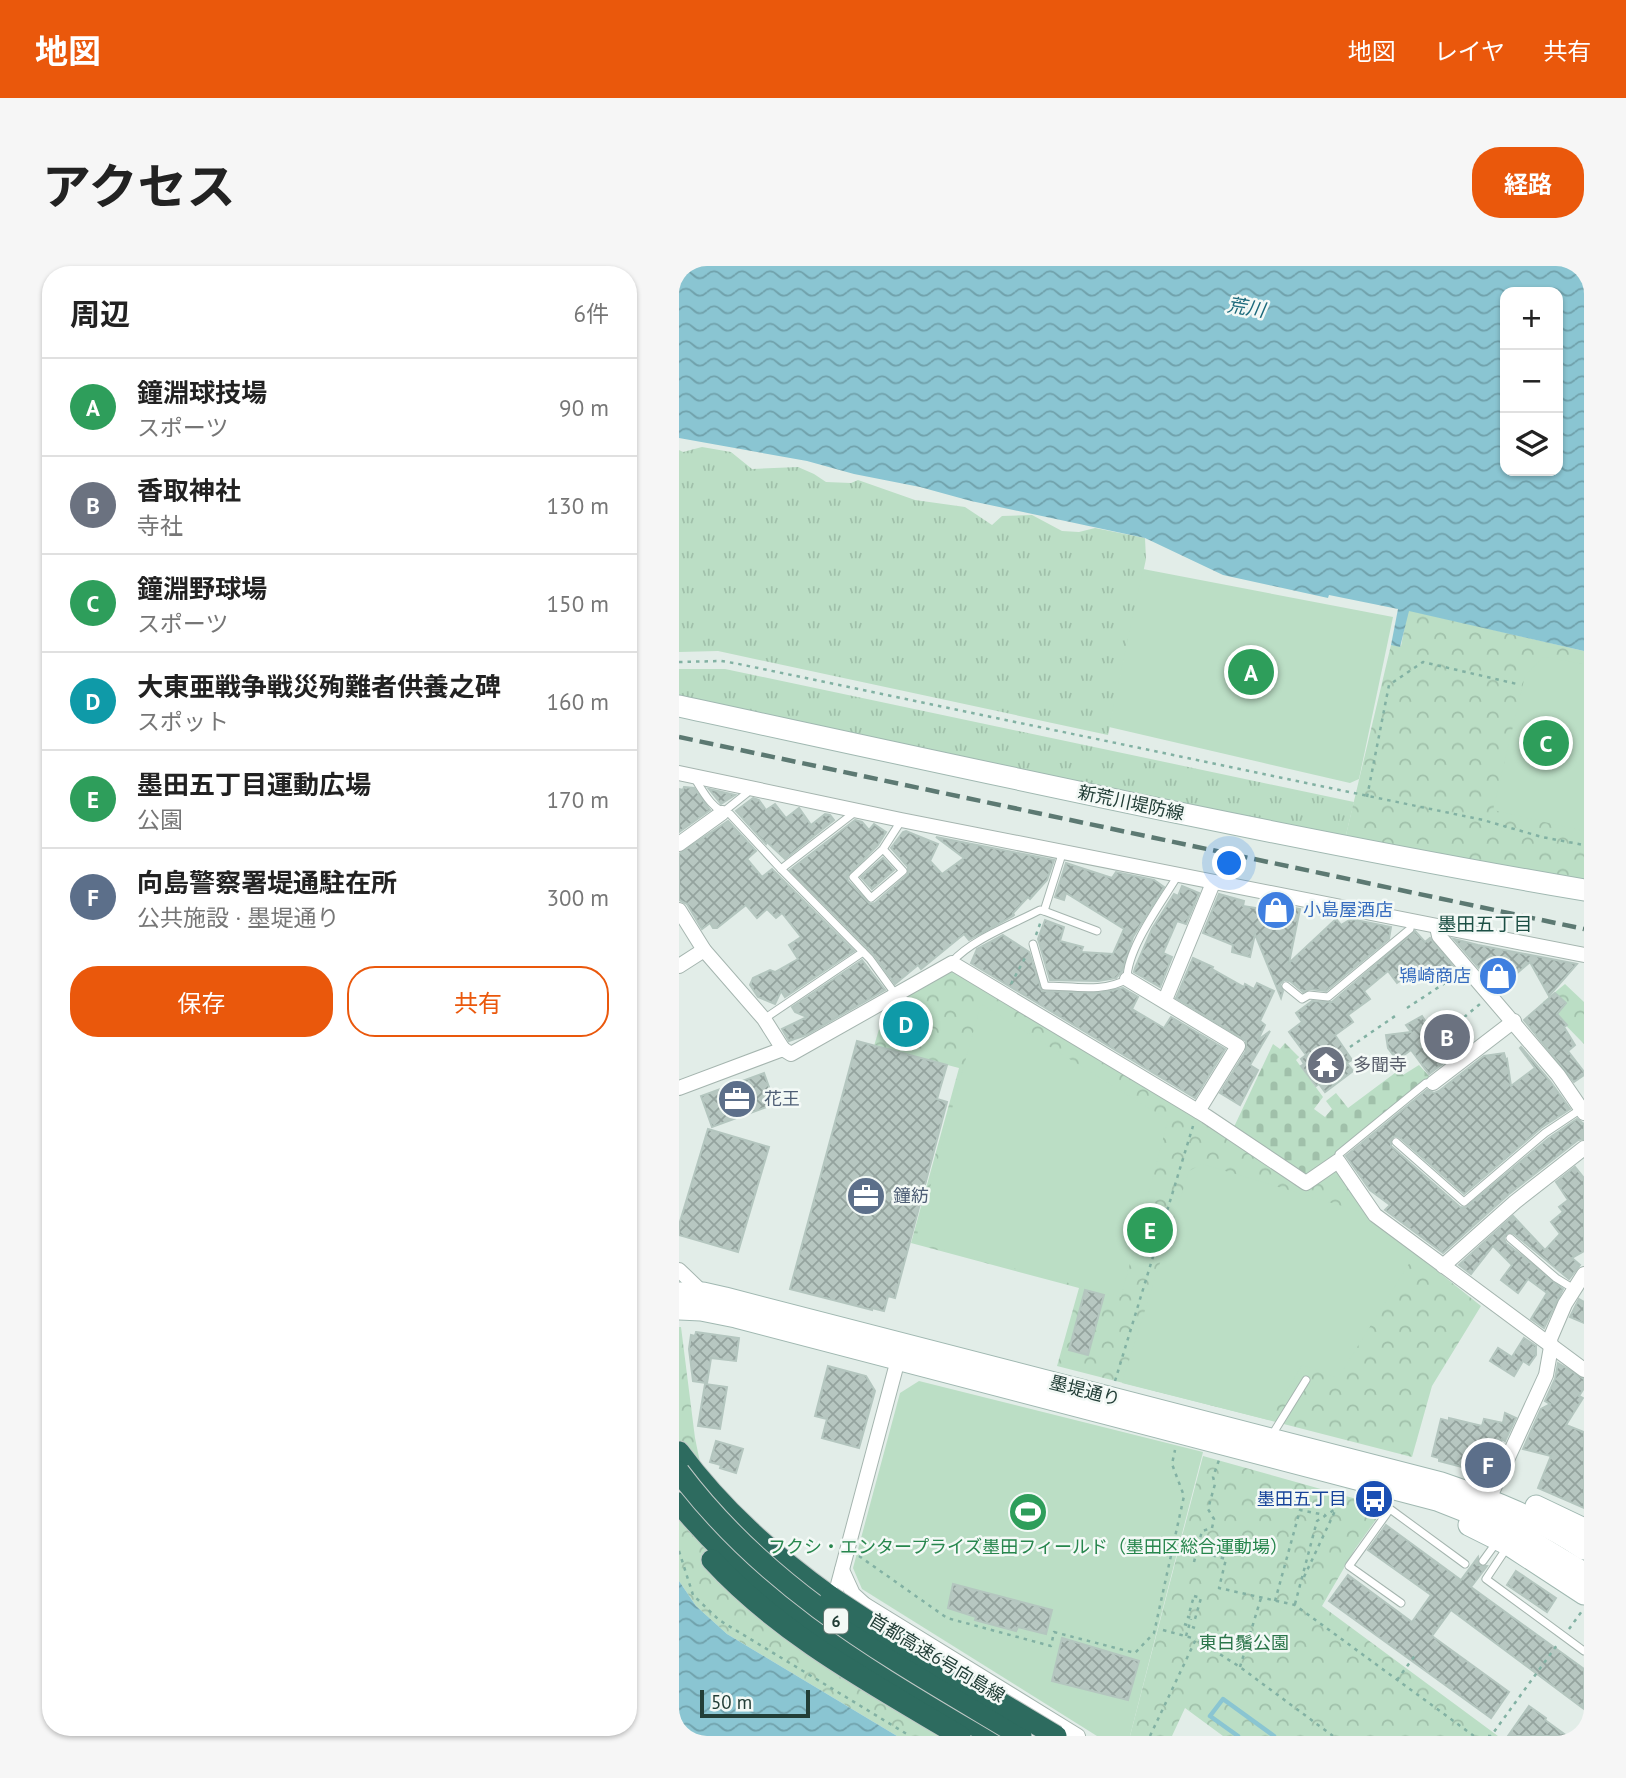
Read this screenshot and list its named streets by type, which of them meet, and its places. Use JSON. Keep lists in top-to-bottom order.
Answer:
{
  "streets": {
    "highway": ["6", "首都高速6号向島線"],
    "main road": ["新荒川堤防線", "墨堤通り"]
  },
  "districts": ["墨田五丁目"],
  "water": ["荒川"],
  "parks": ["東白鬚公園"],
  "places": {
    "shop": ["小島屋酒店", "鴇崎商店"],
    "temple": ["多聞寺"],
    "office": ["花王", "鐘紡"],
    "bus stop": ["墨田五丁目"],
    "sports": ["フクシ・エンタープライズ墨田フィールド（墨田区総合運動場）"]
  },
  "scale_bar": "50 m",
  "page": {
    "header": "地図",
    "nav": ["地図", "レイヤ", "共有"],
    "title": "アクセス",
    "buttons": [
      "経路",
      ["保存", "共有"]
    ],
    "heading": ["周辺", "6件"],
    "map_buttons": ["+", "−"],
    "list": [
      {
        "mark": "A",
        "name": "鐘淵球技場",
        "note": "スポーツ",
        "value": "90 m"
      },
      {
        "mark": "B",
        "name": "香取神社",
        "note": "寺社",
        "value": "130 m"
      },
      {
        "mark": "C",
        "name": "鐘淵野球場",
        "note": "スポーツ",
        "value": "150 m"
      },
      {
        "mark": "D",
        "name": "大東亜戦争戦災殉難者供養之碑",
        "note": "スポット",
        "value": "160 m"
      },
      {
        "mark": "E",
        "name": "墨田五丁目運動広場",
        "note": "公園",
        "value": "170 m"
      },
      {
        "mark": "F",
        "name": "向島警察署堤通駐在所",
        "note": "公共施設 · 墨堤通り",
        "value": "300 m"
      }
    ],
    "pins": [
      "A",
      "C",
      "D",
      "B",
      "E",
      "F"
    ],
    "scale": "50 m"
  }
}
